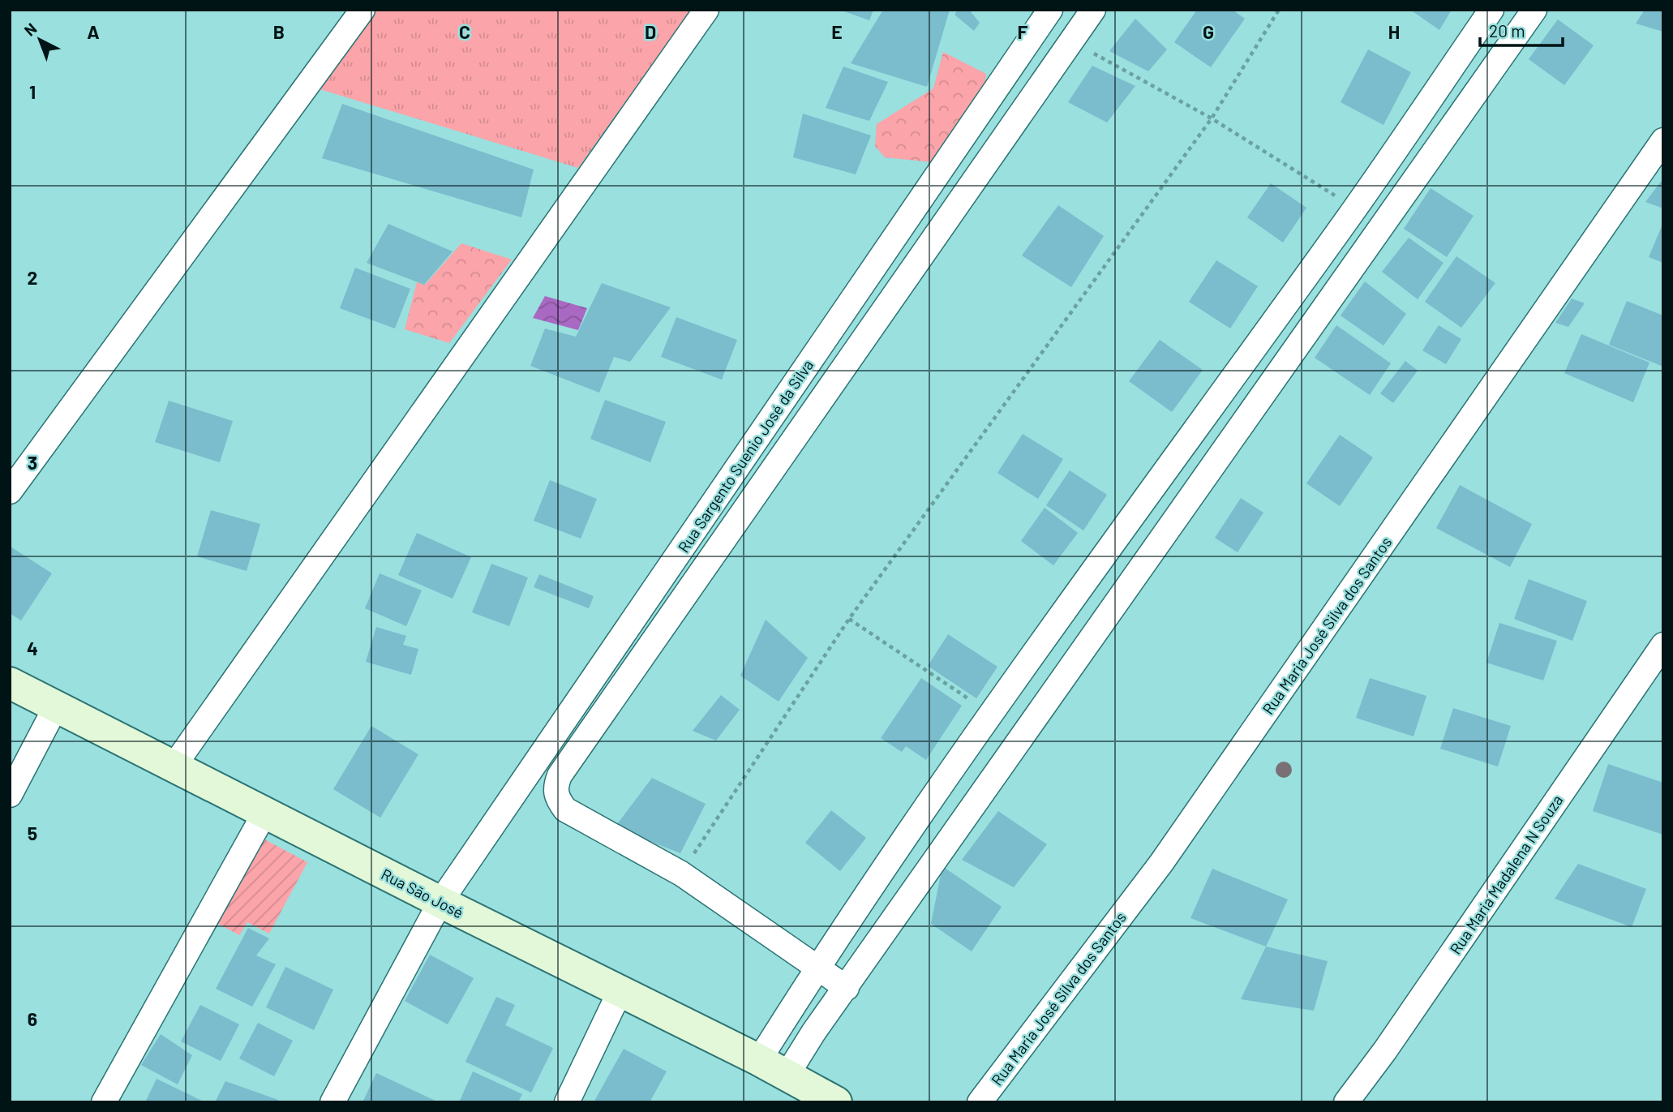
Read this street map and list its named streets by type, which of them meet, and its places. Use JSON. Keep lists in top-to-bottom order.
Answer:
{
  "streets": {
    "main road": ["Rua São José"],
    "street": ["Rua Sargento Suenio José da Silva", "Rua Maria José Silva dos Santos", "Rua Maria Madalena N Souza"]
  },
  "crossings": [
    ["Rua Sargento Suenio José da Silva", "Rua São José"]
  ],
  "scale_bar": "20 m",
  "north": "top left",
  "grid": {
    "columns": [
      "A",
      "B",
      "C",
      "D",
      "E",
      "F",
      "G",
      "H"
    ],
    "rows": [
      "1",
      "2",
      "3",
      "4",
      "5",
      "6"
    ]
  }
}
